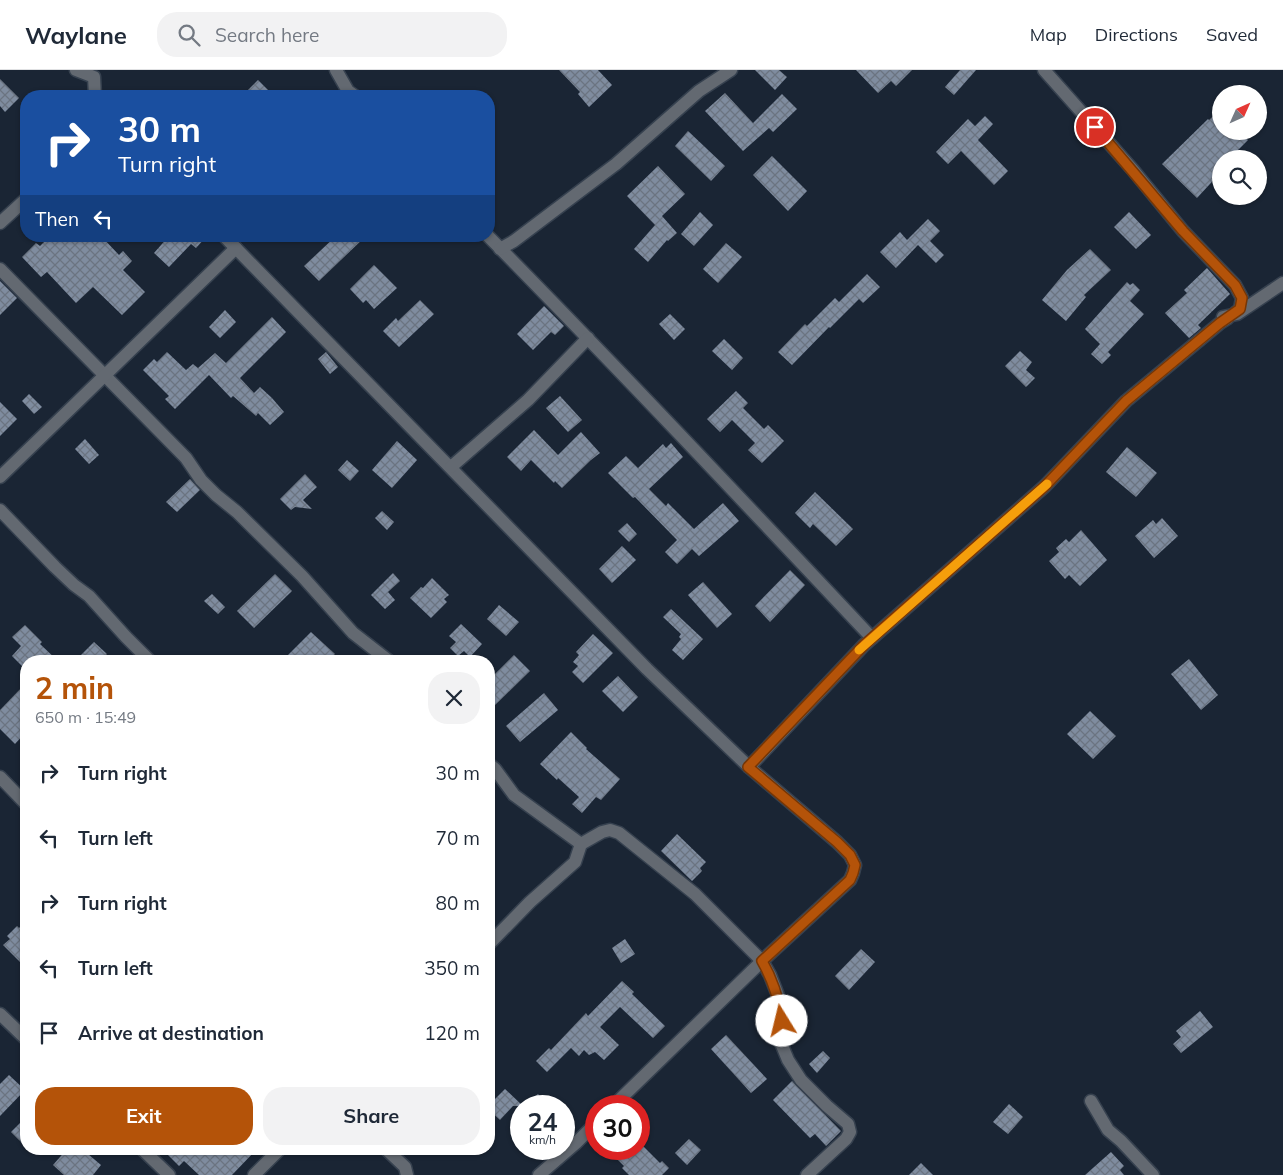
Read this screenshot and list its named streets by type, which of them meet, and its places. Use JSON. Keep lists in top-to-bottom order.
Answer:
{
  "north": "top right",
  "page": {
    "header": "Waylane",
    "search": "Search here",
    "nav": ["Map", "Directions", "Saved"],
    "turn": ["30 m", "Turn right"],
    "then": "Then",
    "heading": ["2 min", "650 m · 15:49"],
    "list": [
      {
        "name": "Turn right",
        "value": "30 m"
      },
      {
        "name": "Turn left",
        "value": "70 m"
      },
      {
        "name": "Turn right",
        "value": "80 m"
      },
      {
        "name": "Turn left",
        "value": "350 m"
      },
      {
        "name": "Arrive at destination",
        "value": "120 m"
      }
    ],
    "buttons": ["Exit", "Share"],
    "speed": "24 km/h",
    "limit": "30"
  }
}
